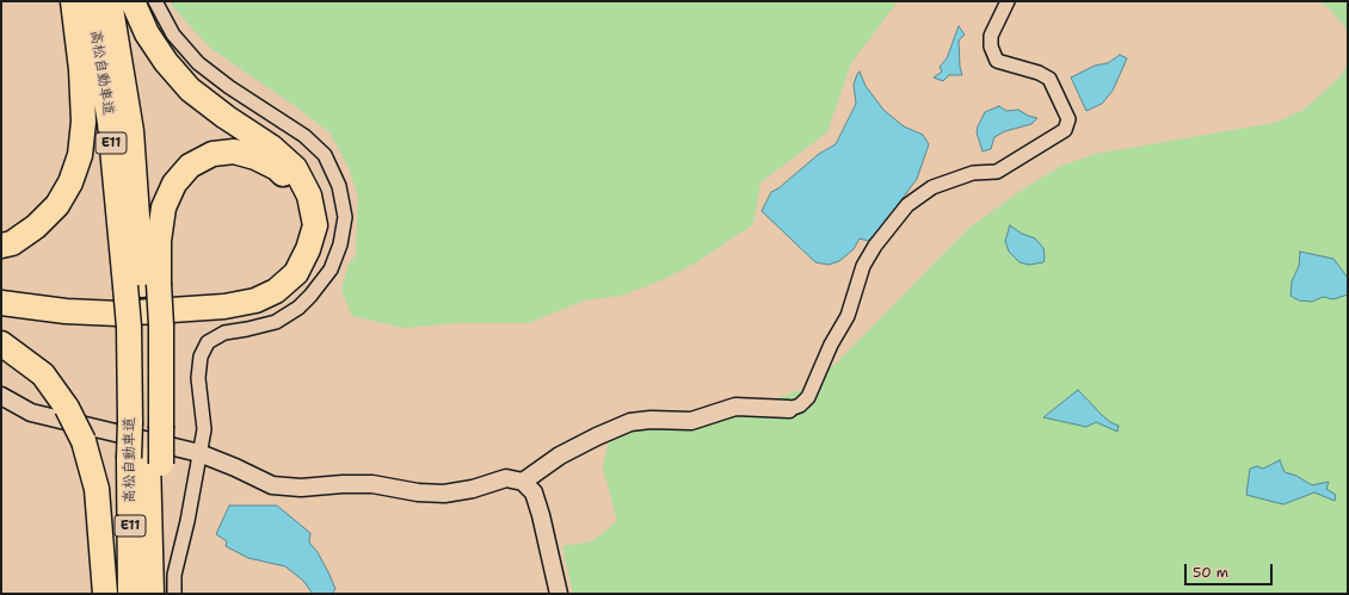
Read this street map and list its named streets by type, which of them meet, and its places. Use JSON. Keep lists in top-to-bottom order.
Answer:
{
  "streets": {
    "highway": ["高松自動車道", "E11"]
  },
  "crossings": [
    ["高松自動車道", "E11"]
  ],
  "scale_bar": "50 m"
}
